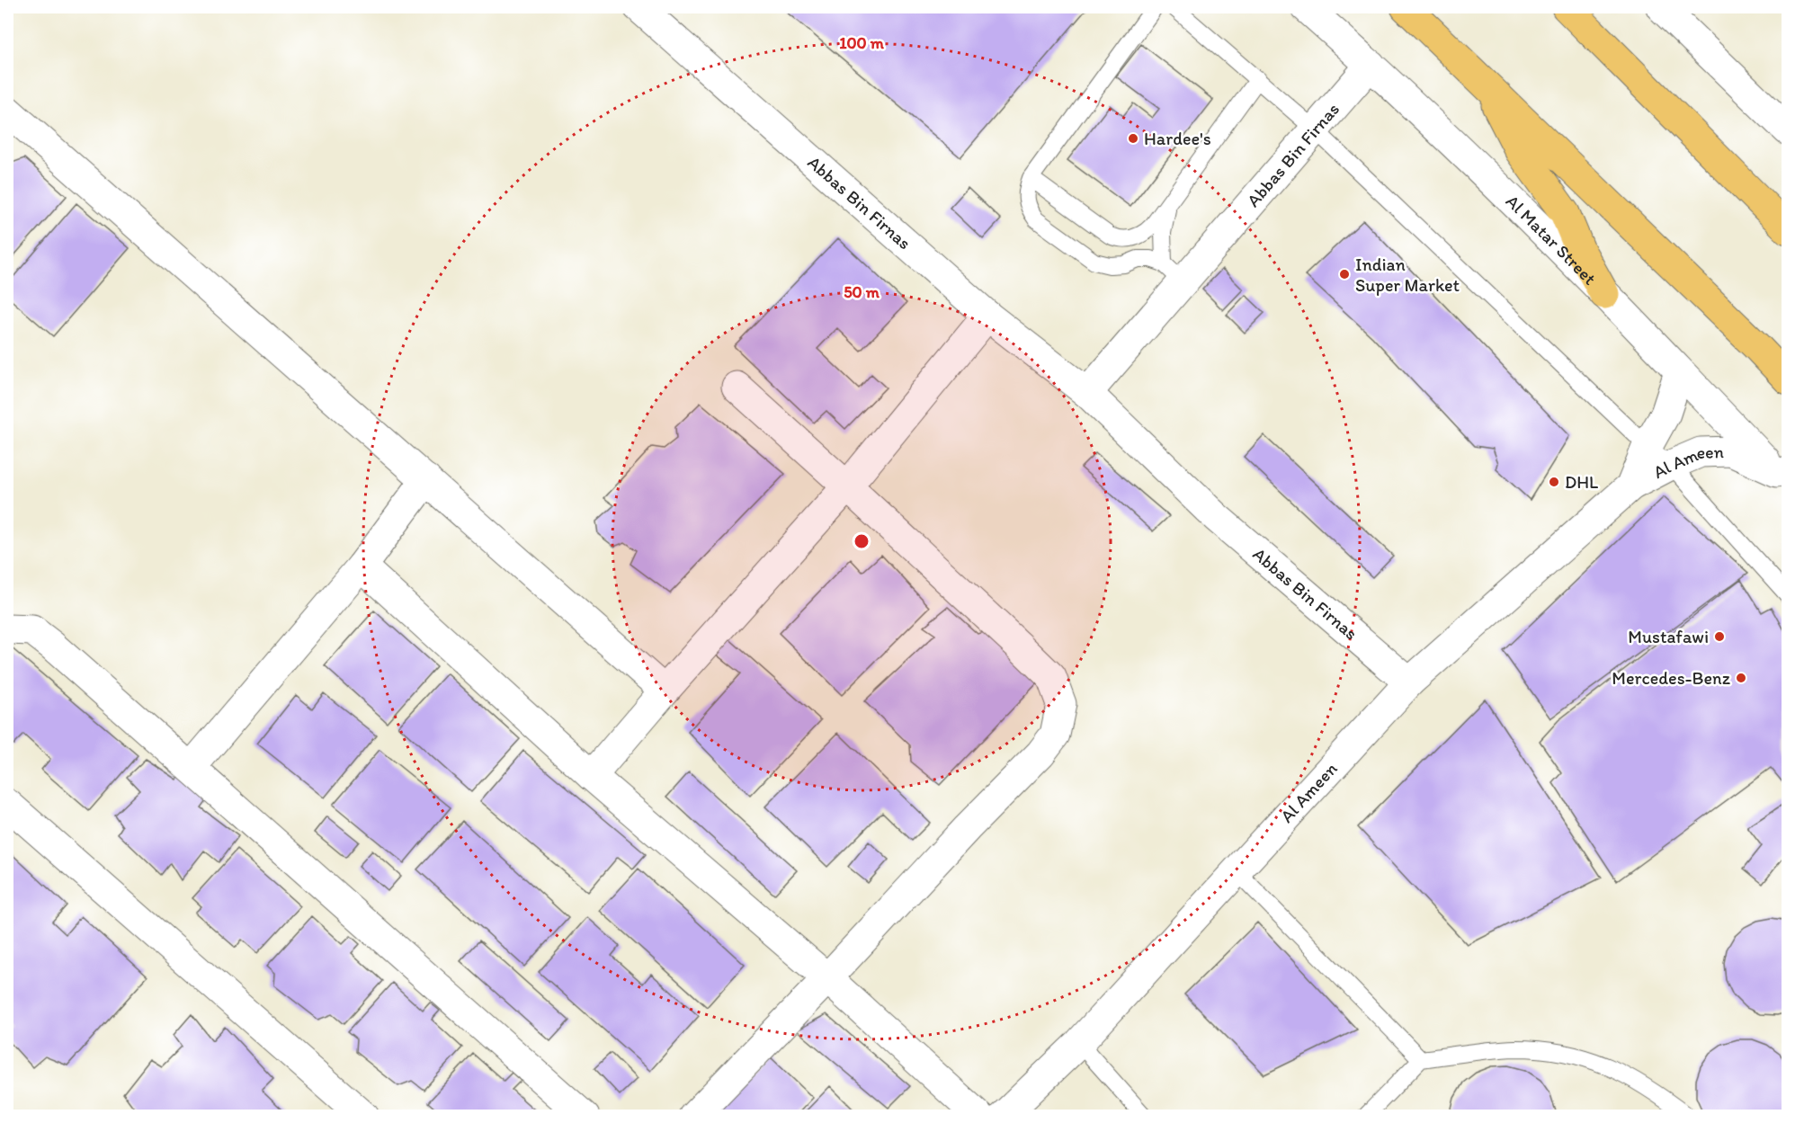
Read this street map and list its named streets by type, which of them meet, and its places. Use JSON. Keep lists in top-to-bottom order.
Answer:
{
  "streets": {
    "street": ["Abbas Bin Firnas", "Al Matar Street", "Al Ameen"]
  },
  "crossings": [
    ["Abbas Bin Firnas", "Al Matar Street"],
    ["Abbas Bin Firnas", "Al Ameen"],
    ["Al Matar Street", "Al Ameen"]
  ],
  "places": [
    "Hardee's",
    "Indian Super Market",
    "DHL",
    "Mustafawi",
    "Mercedes-Benz"
  ],
  "rings": ["100 m", "50 m"]
}
